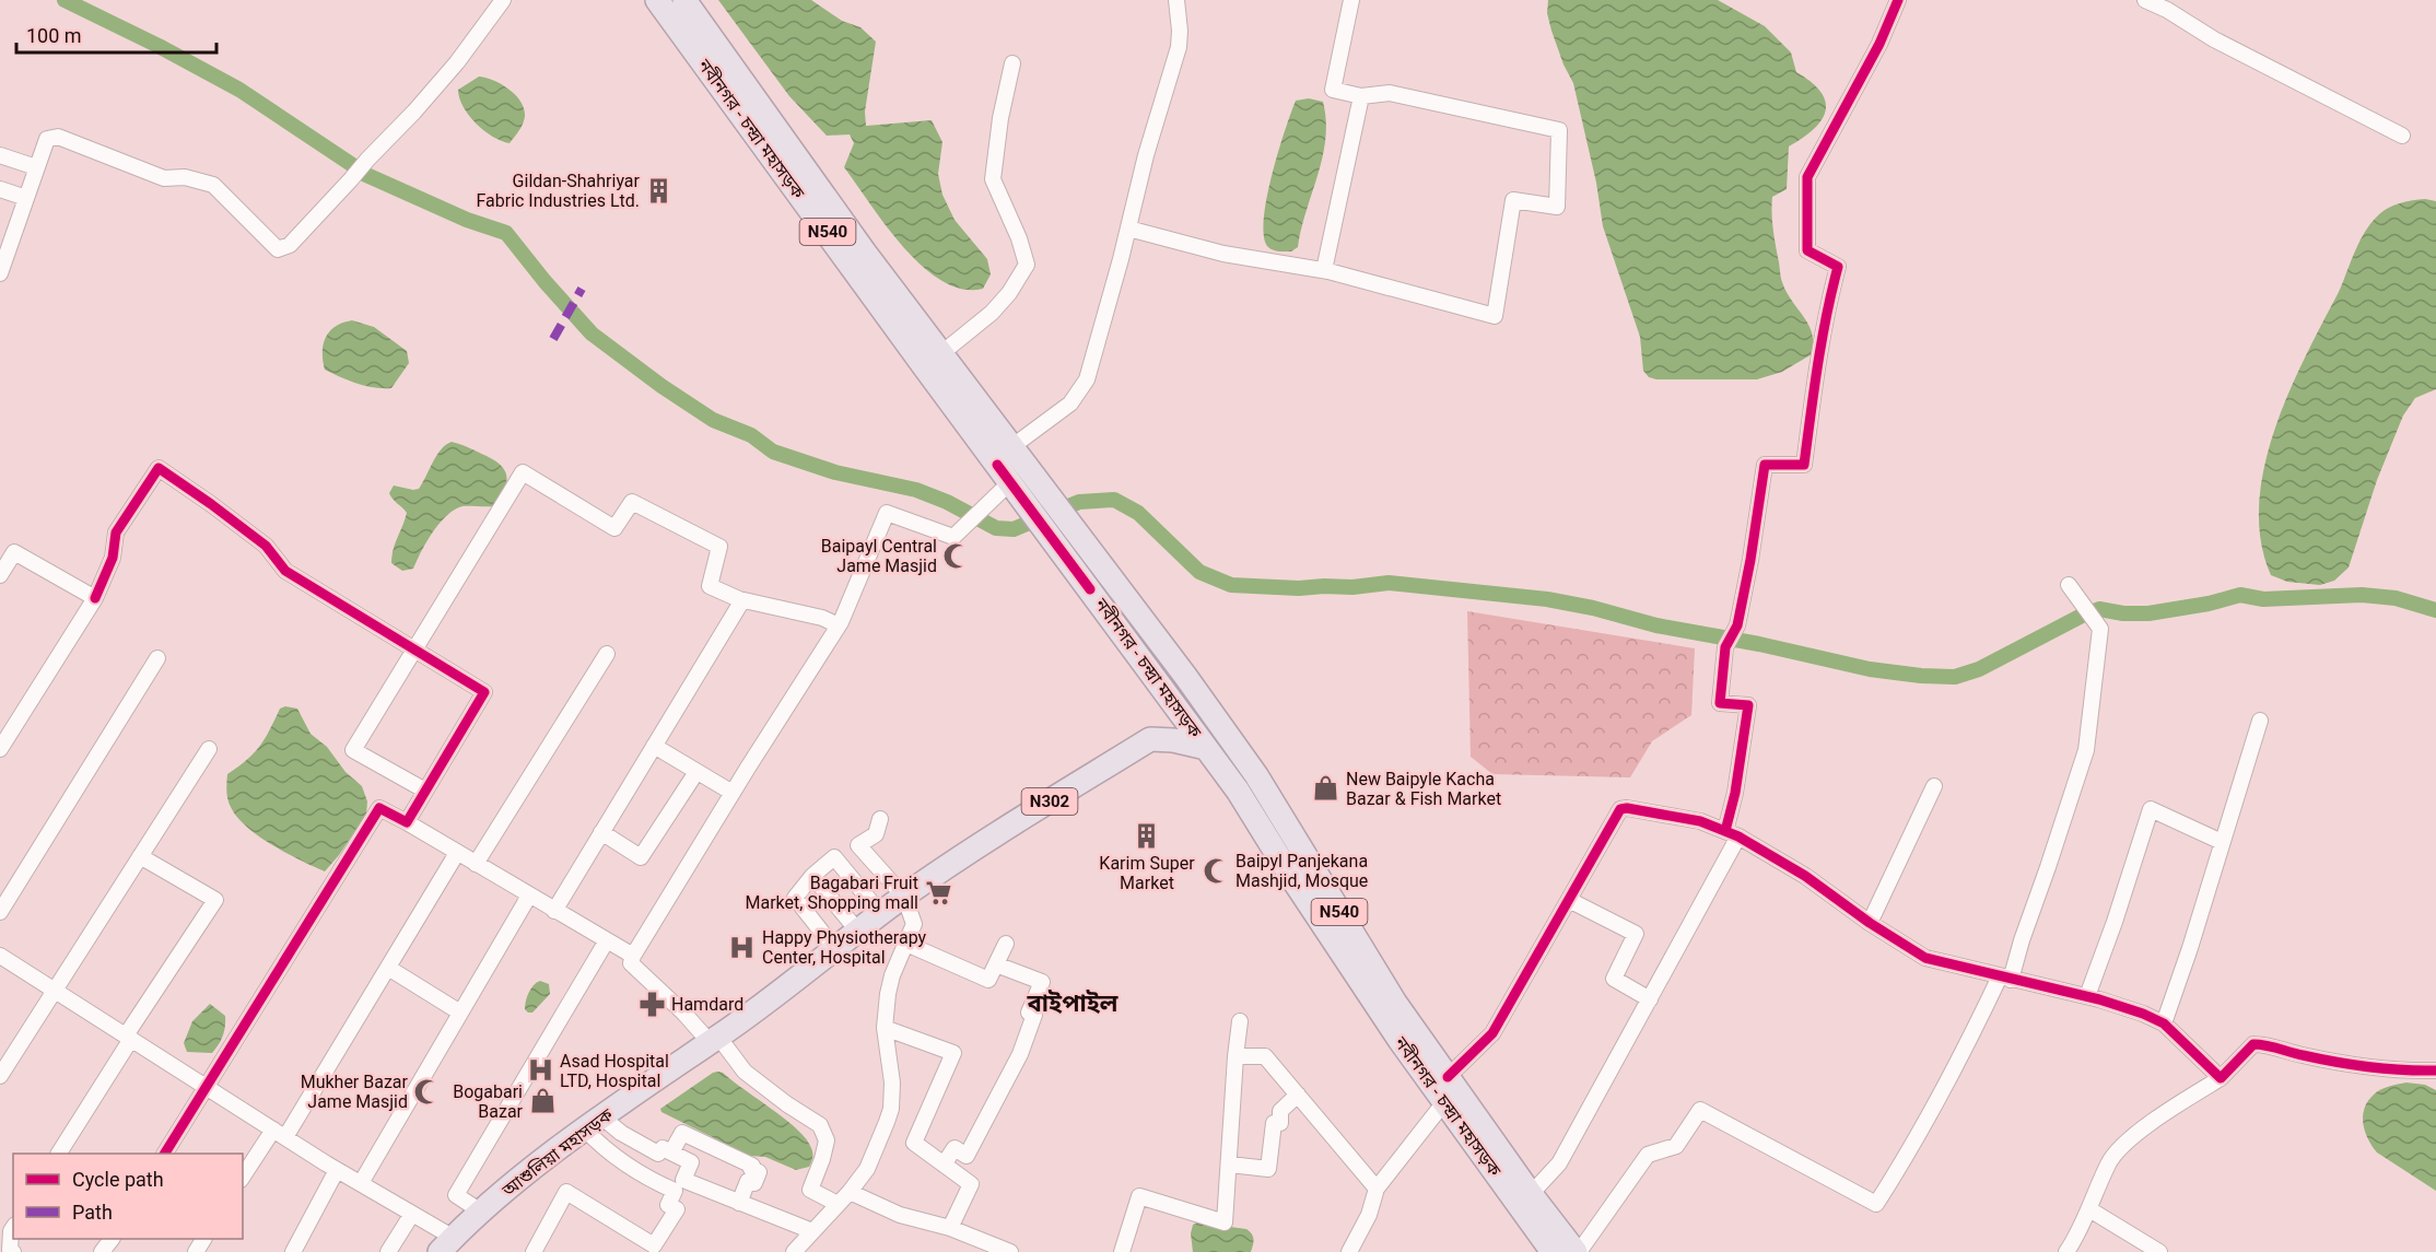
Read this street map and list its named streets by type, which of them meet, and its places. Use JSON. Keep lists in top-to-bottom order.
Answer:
{
  "streets": {
    "highway": [
      "নবীনগর - চন্দ্রা মহাসড়ক",
      "N540",
      "N302",
      "আশুলিয়া মহাসড়ক"
    ]
  },
  "crossings": [
    ["নবীনগর - চন্দ্রা মহাসড়ক", "N302"],
    ["N302", "আশুলিয়া মহাসড়ক"]
  ],
  "districts": ["বাইপাইল"],
  "places": {
    "building": ["Gildan-Shahriyar Fabric Industries Ltd.", "Karim Super Market"],
    "mosque": ["Baipayl Central Jame Masjid", "Baipyl Panjekana Mashjid, Mosque", "Mukher Bazar Jame Masjid"],
    "shop": ["New Baipyle Kacha Bazar & Fish Market", "Bogabari Bazar"],
    "supermarket": ["Bagabari Fruit Market, Shopping mall"],
    "hospital": ["Happy Physiotherapy Center, Hospital", "Asad Hospital LTD, Hospital"],
    "pharmacy": ["Hamdard"]
  },
  "legend": ["Cycle path", "Path"],
  "scale_bar": "100 m"
}
